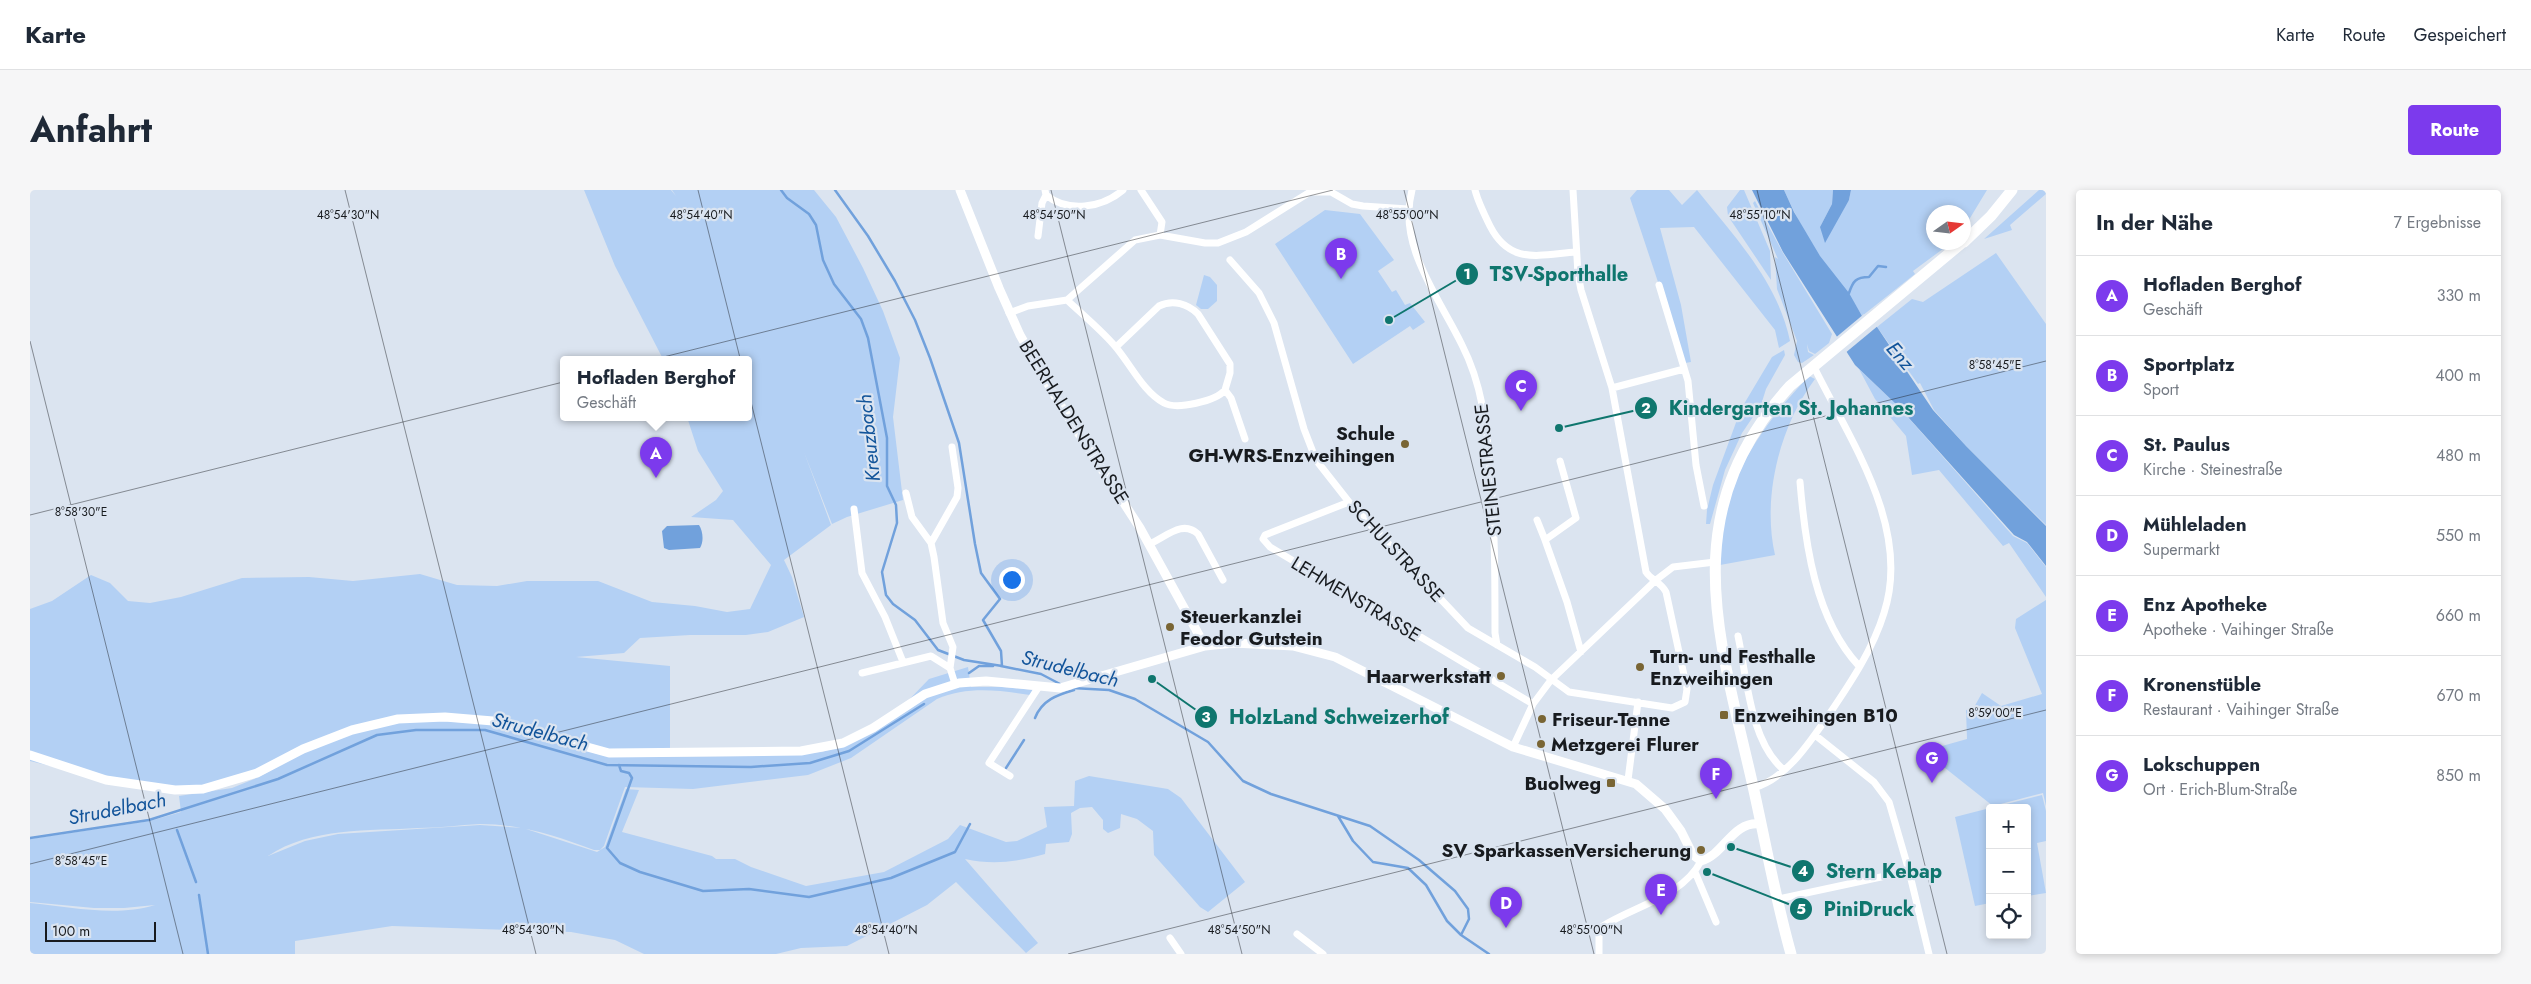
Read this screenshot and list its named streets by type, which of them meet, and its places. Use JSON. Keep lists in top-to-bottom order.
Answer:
{
  "streets": {
    "street": [
      "BEERHALDENSTRASSE",
      "STEINESTRASSE",
      "SCHULSTRASSE",
      "LEHMENSTRASSE"
    ]
  },
  "crossings": [
    ["STEINESTRASSE", "SCHULSTRASSE"],
    ["SCHULSTRASSE", "LEHMENSTRASSE"]
  ],
  "water": ["Enz", "Kreuzbach", "Strudelbach"],
  "places": {
    "other": [
      "TSV-Sporthalle",
      "Kindergarten St. Johannes",
      "Schule GH-WRS-Enzweihingen",
      "Steuerkanzlei Feodor Gutstein",
      "Turn- und Festhalle Enzweihingen",
      "Haarwerkstatt",
      "HolzLand Schweizerhof",
      "Friseur-Tenne",
      "Metzgerei Flurer",
      "Stern Kebap",
      "SV SparkassenVersicherung",
      "PiniDruck"
    ],
    "transit": ["Enzweihingen B10", "Buolweg"]
  },
  "scale_bar": "100 m",
  "north": "right",
  "page": {
    "header": "Karte",
    "nav": ["Karte", "Route", "Gespeichert"],
    "title": "Anfahrt",
    "buttons": "Route",
    "heading": ["In der Nähe", "7 Ergebnisse"],
    "pins": [
      "B",
      "C",
      "A",
      "G",
      "F",
      "E",
      "D"
    ],
    "list": [
      {
        "mark": "A",
        "name": "Hofladen Berghof",
        "note": "Geschäft",
        "value": "330 m"
      },
      {
        "mark": "B",
        "name": "Sportplatz",
        "note": "Sport",
        "value": "400 m"
      },
      {
        "mark": "C",
        "name": "St. Paulus",
        "note": "Kirche · Steinestraße",
        "value": "480 m"
      },
      {
        "mark": "D",
        "name": "Mühleladen",
        "note": "Supermarkt",
        "value": "550 m"
      },
      {
        "mark": "E",
        "name": "Enz Apotheke",
        "note": "Apotheke · Vaihinger Straße",
        "value": "660 m"
      },
      {
        "mark": "F",
        "name": "Kronenstüble",
        "note": "Restaurant · Vaihinger Straße",
        "value": "670 m"
      },
      {
        "mark": "G",
        "name": "Lokschuppen",
        "note": "Ort · Erich-Blum-Straße",
        "value": "850 m"
      }
    ],
    "popup": ["Hofladen Berghof", "Geschäft"],
    "map_buttons": ["+", "−"],
    "scale": "100 m"
  },
  "coordinates": [
    "48°54'30\"N",
    "48°54'40\"N",
    "48°54'50\"N",
    "48°55'00\"N",
    "48°55'10\"N",
    "8°58'45\"E",
    "8°58'30\"E",
    "8°59'00\"E"
  ]
}
